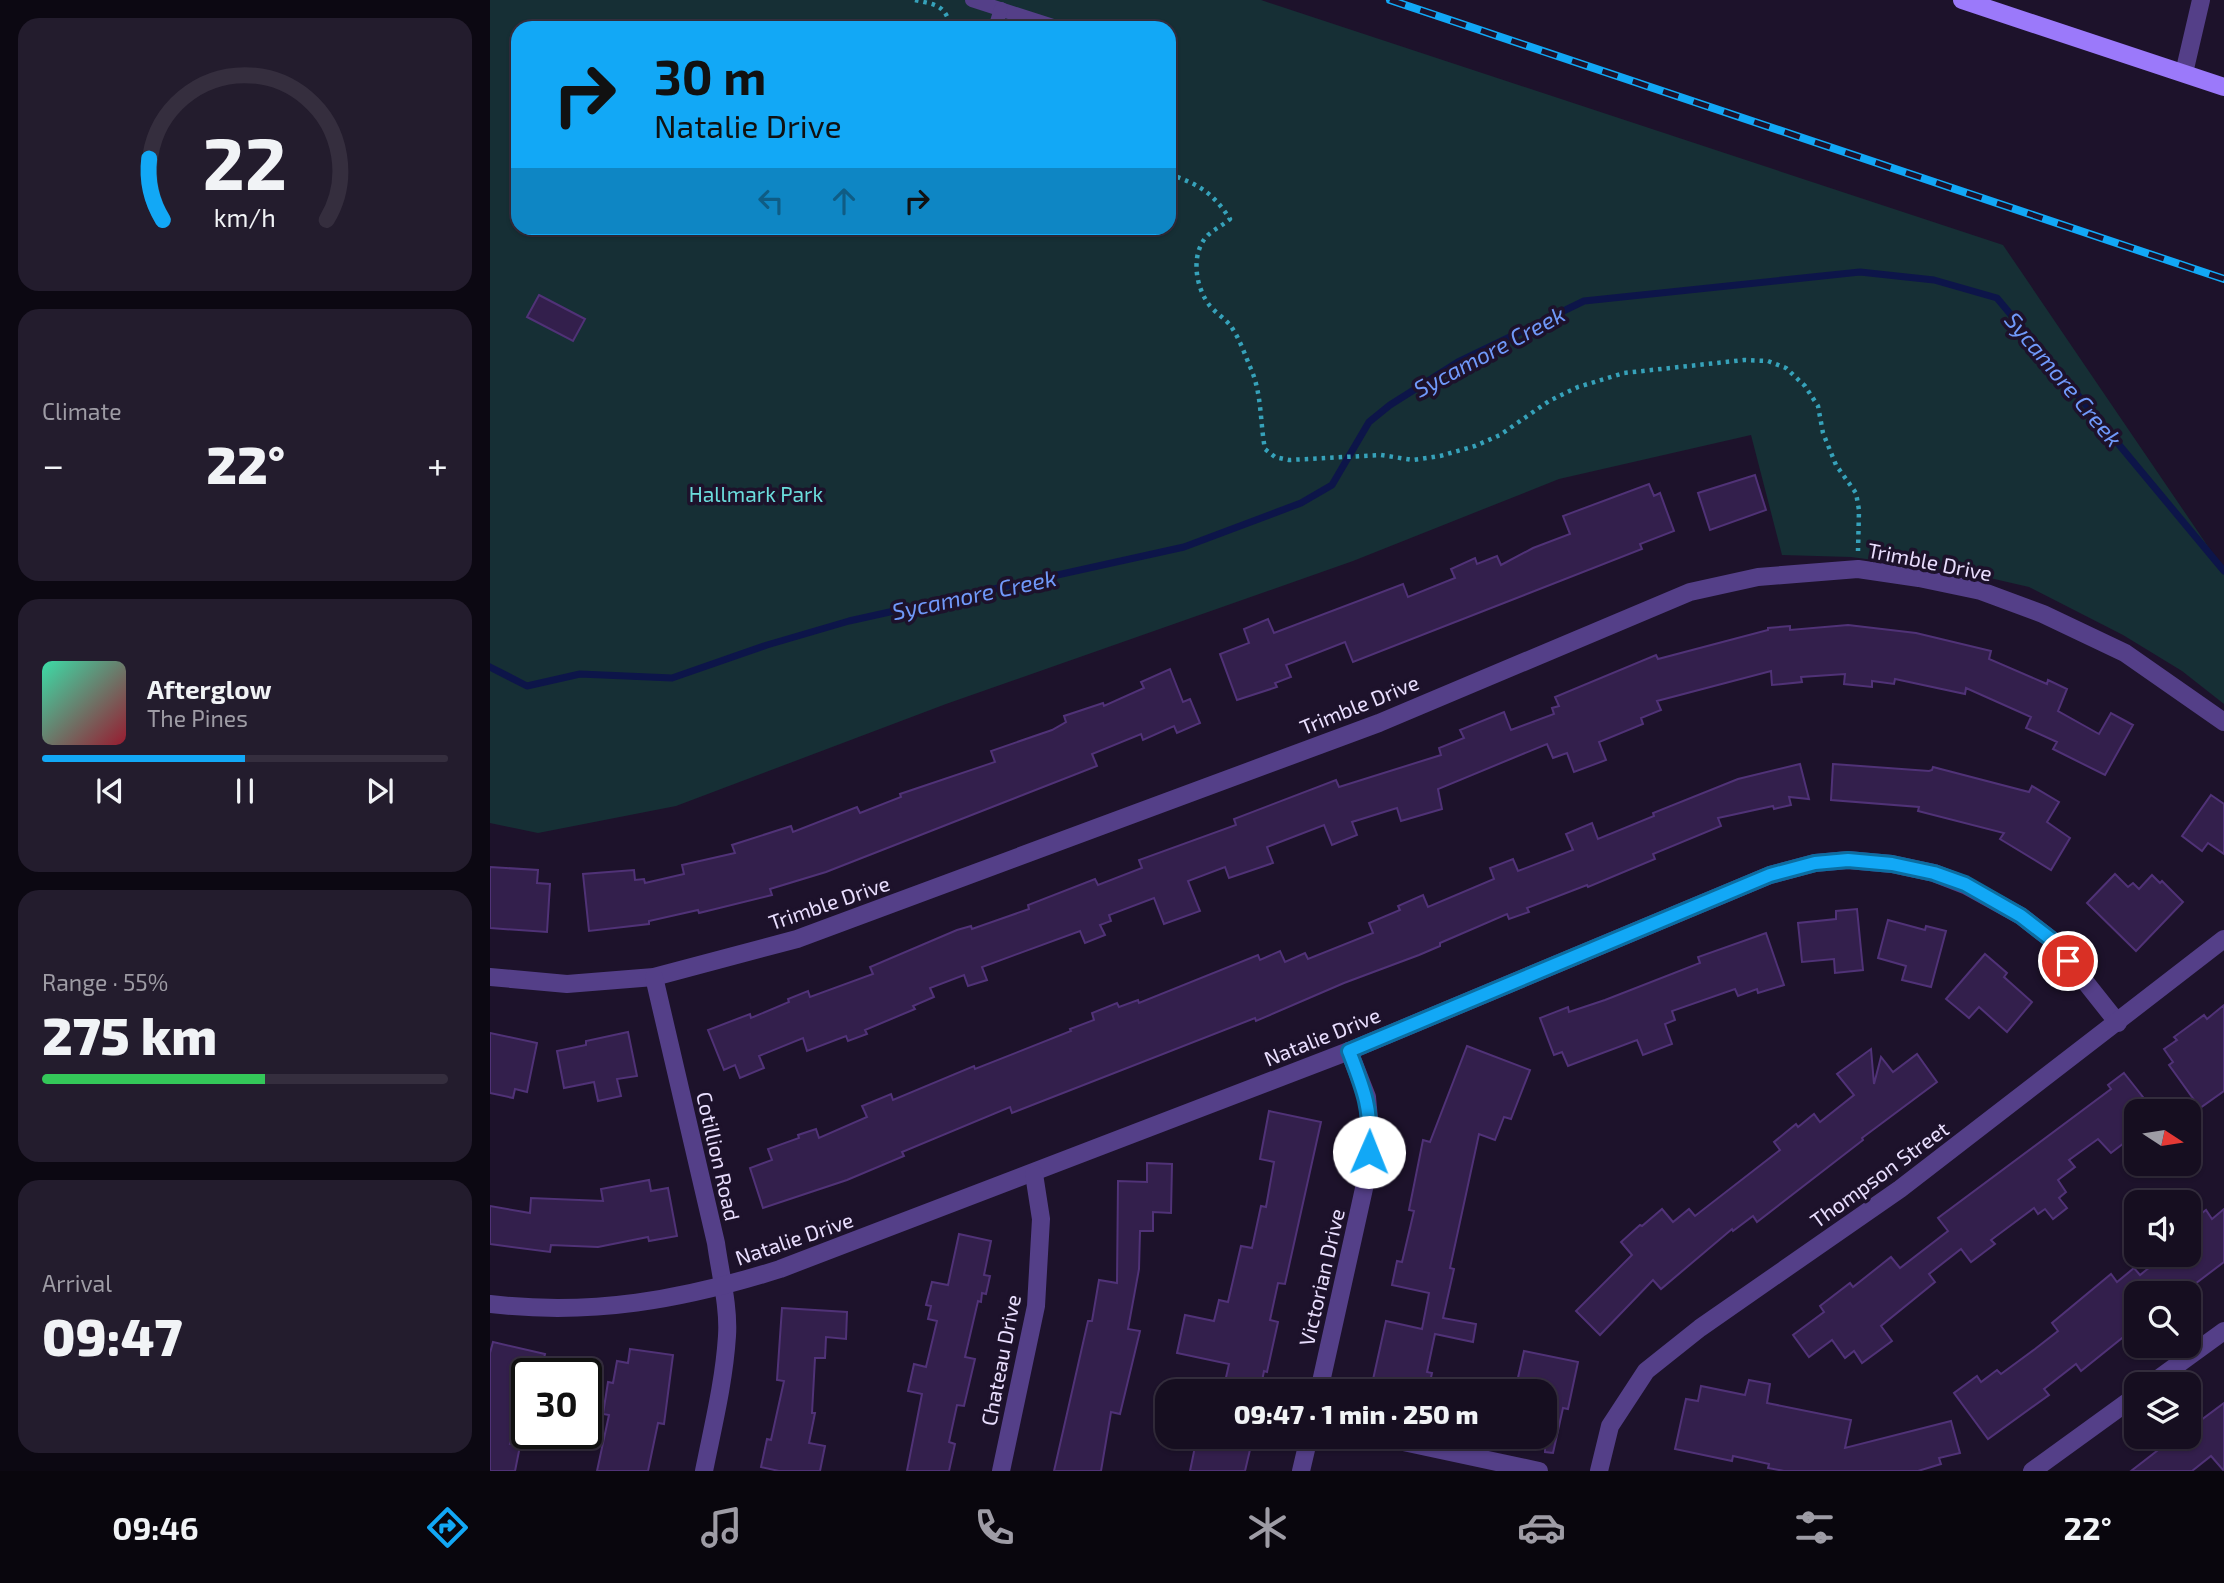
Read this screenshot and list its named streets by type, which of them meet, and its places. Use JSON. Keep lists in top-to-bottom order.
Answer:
{
  "streets": {
    "street": [
      "Trimble Drive",
      "Natalie Drive",
      "Cotillion Road",
      "Thompson Street",
      "Victorian Drive",
      "Chateau Drive"
    ]
  },
  "crossings": [
    ["Trimble Drive", "Cotillion Road"],
    ["Natalie Drive", "Cotillion Road"],
    ["Natalie Drive", "Thompson Street"],
    ["Natalie Drive", "Victorian Drive"],
    ["Natalie Drive", "Chateau Drive"]
  ],
  "water": ["Sycamore Creek"],
  "parks": ["Hallmark Park"],
  "north": "right",
  "page": {
    "turn": ["30 m", "Natalie Drive"],
    "tile": [
      "Climate",
      ["Range · 55%", "275 km"],
      ["Arrival", "09:47"]
    ],
    "heat": ["−", "22°", "+"],
    "song": ["Afterglow", "The Pines"],
    "limit": "30",
    "trip": "09:47 · 1 min · 250 m",
    "tabs": ["09:46", "22°"],
    "gauge": ["22", "km/h"]
  }
}
